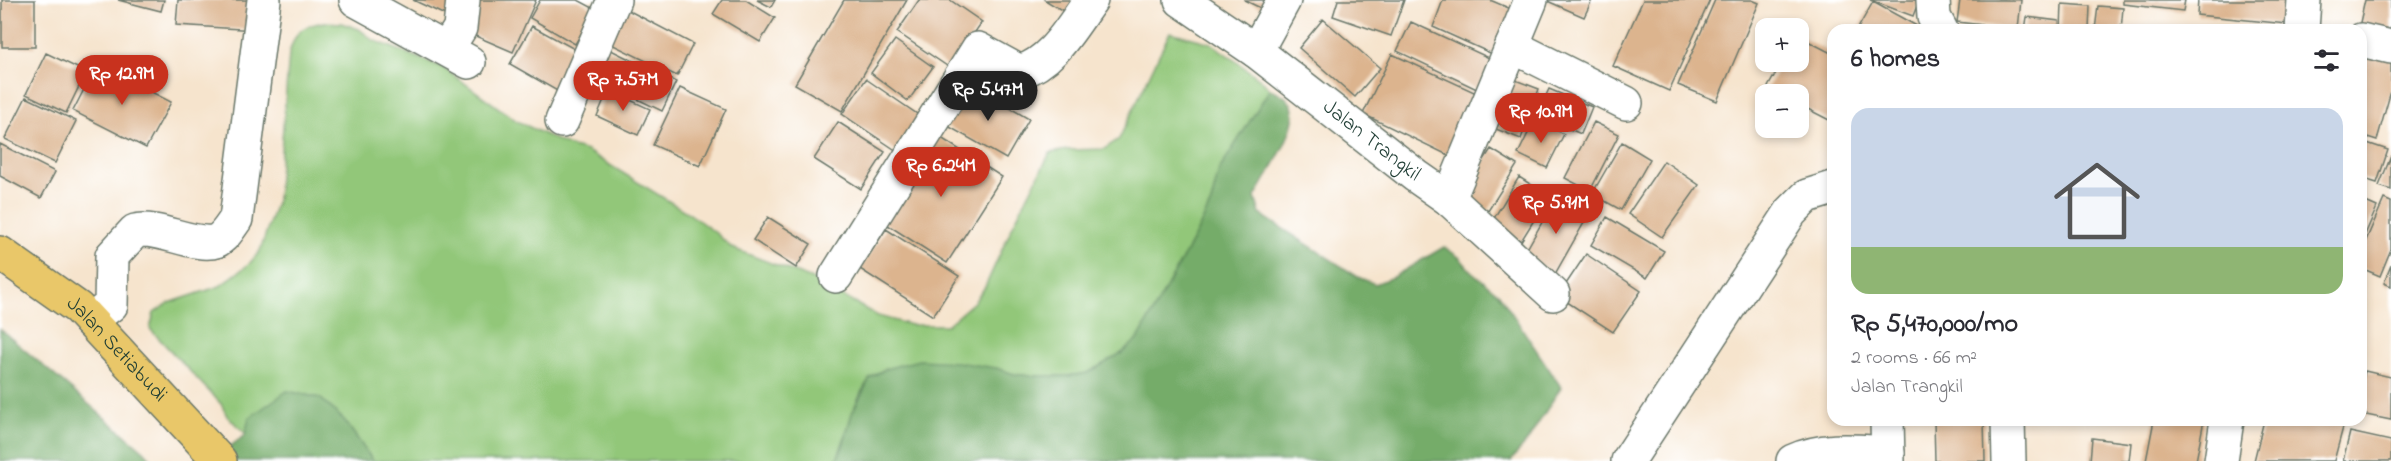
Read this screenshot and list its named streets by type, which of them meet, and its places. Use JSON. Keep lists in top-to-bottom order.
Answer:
{
  "streets": {
    "highway": ["Jalan Setiabudi"],
    "street": ["Jalan Trangkil"]
  },
  "page": {
    "map_buttons": ["+", "−"],
    "heading": "6 homes",
    "price": [
      "Rp 12.9M",
      "Rp 7.57M",
      "Rp 5.47M",
      "Rp 10.9M",
      "Rp 6.24M",
      "Rp 5.91M"
    ],
    "list": [
      {
        "name": "Rp 5,470,000/mo",
        "note": "2 rooms · 66 m² · Jalan Trangkil"
      }
    ]
  }
}
